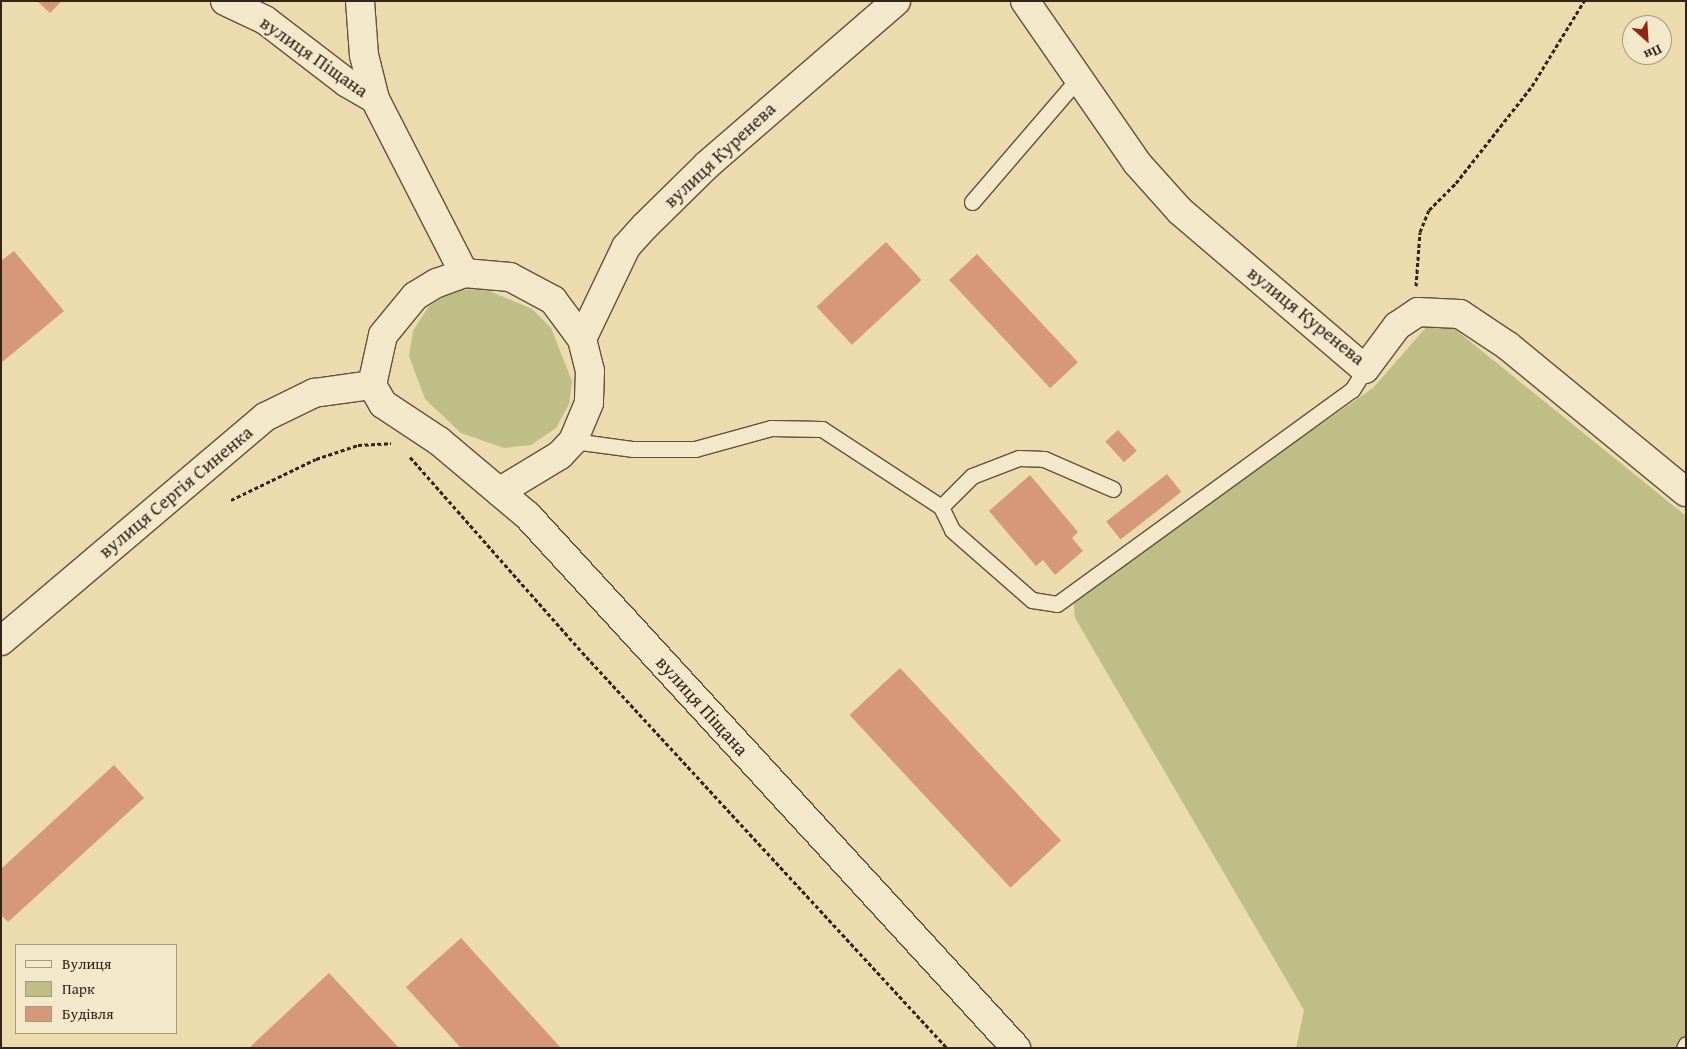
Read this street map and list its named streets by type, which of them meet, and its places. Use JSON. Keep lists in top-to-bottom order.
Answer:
{
  "streets": {
    "street": ["вулиця Піщана", "вулиця Куренева", "вулиця Сергія Синенка"]
  },
  "crossings": [
    ["вулиця Піщана", "вулиця Сергія Синенка"]
  ],
  "legend": ["Вулиця", "Парк", "Будівля"],
  "north": "bottom right"
}
